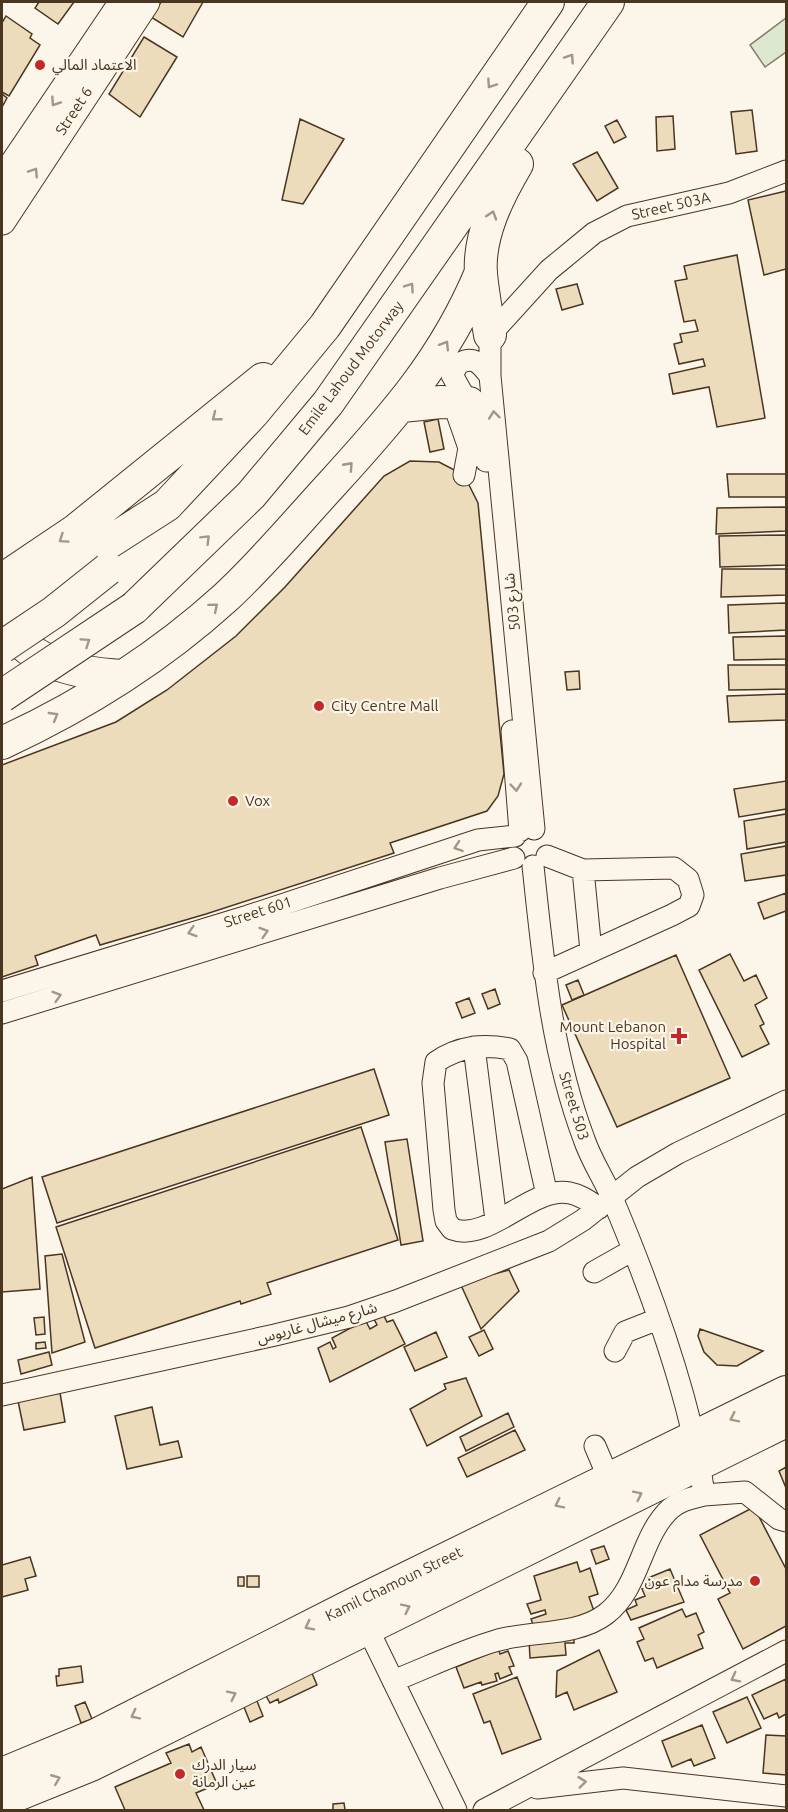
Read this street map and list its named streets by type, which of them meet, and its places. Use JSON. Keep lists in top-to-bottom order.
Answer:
{
  "streets": {
    "highway": ["Emile Lahoud Motorway", "Kamil Chamoun Street"],
    "main road": ["Street 6"],
    "street": [
      "Street 503A",
      "شارع 503",
      "Street 601",
      "Street 503",
      "شارع ميشال غاريوس"
    ]
  },
  "crossings": [
    ["Street 503A", "شارع 503"],
    ["شارع 503", "Street 601"],
    ["شارع 503", "Street 503"],
    ["Street 601", "Street 503"],
    ["Street 503", "شارع ميشال غاريوس"]
  ],
  "places": {
    "other": [
      "الاعتماد المالي",
      "City Centre Mall",
      "Vox",
      "مدرسة مدام عون",
      "سيار الدرك عين الرمانة"
    ],
    "health": ["Mount Lebanon Hospital"]
  }
}
